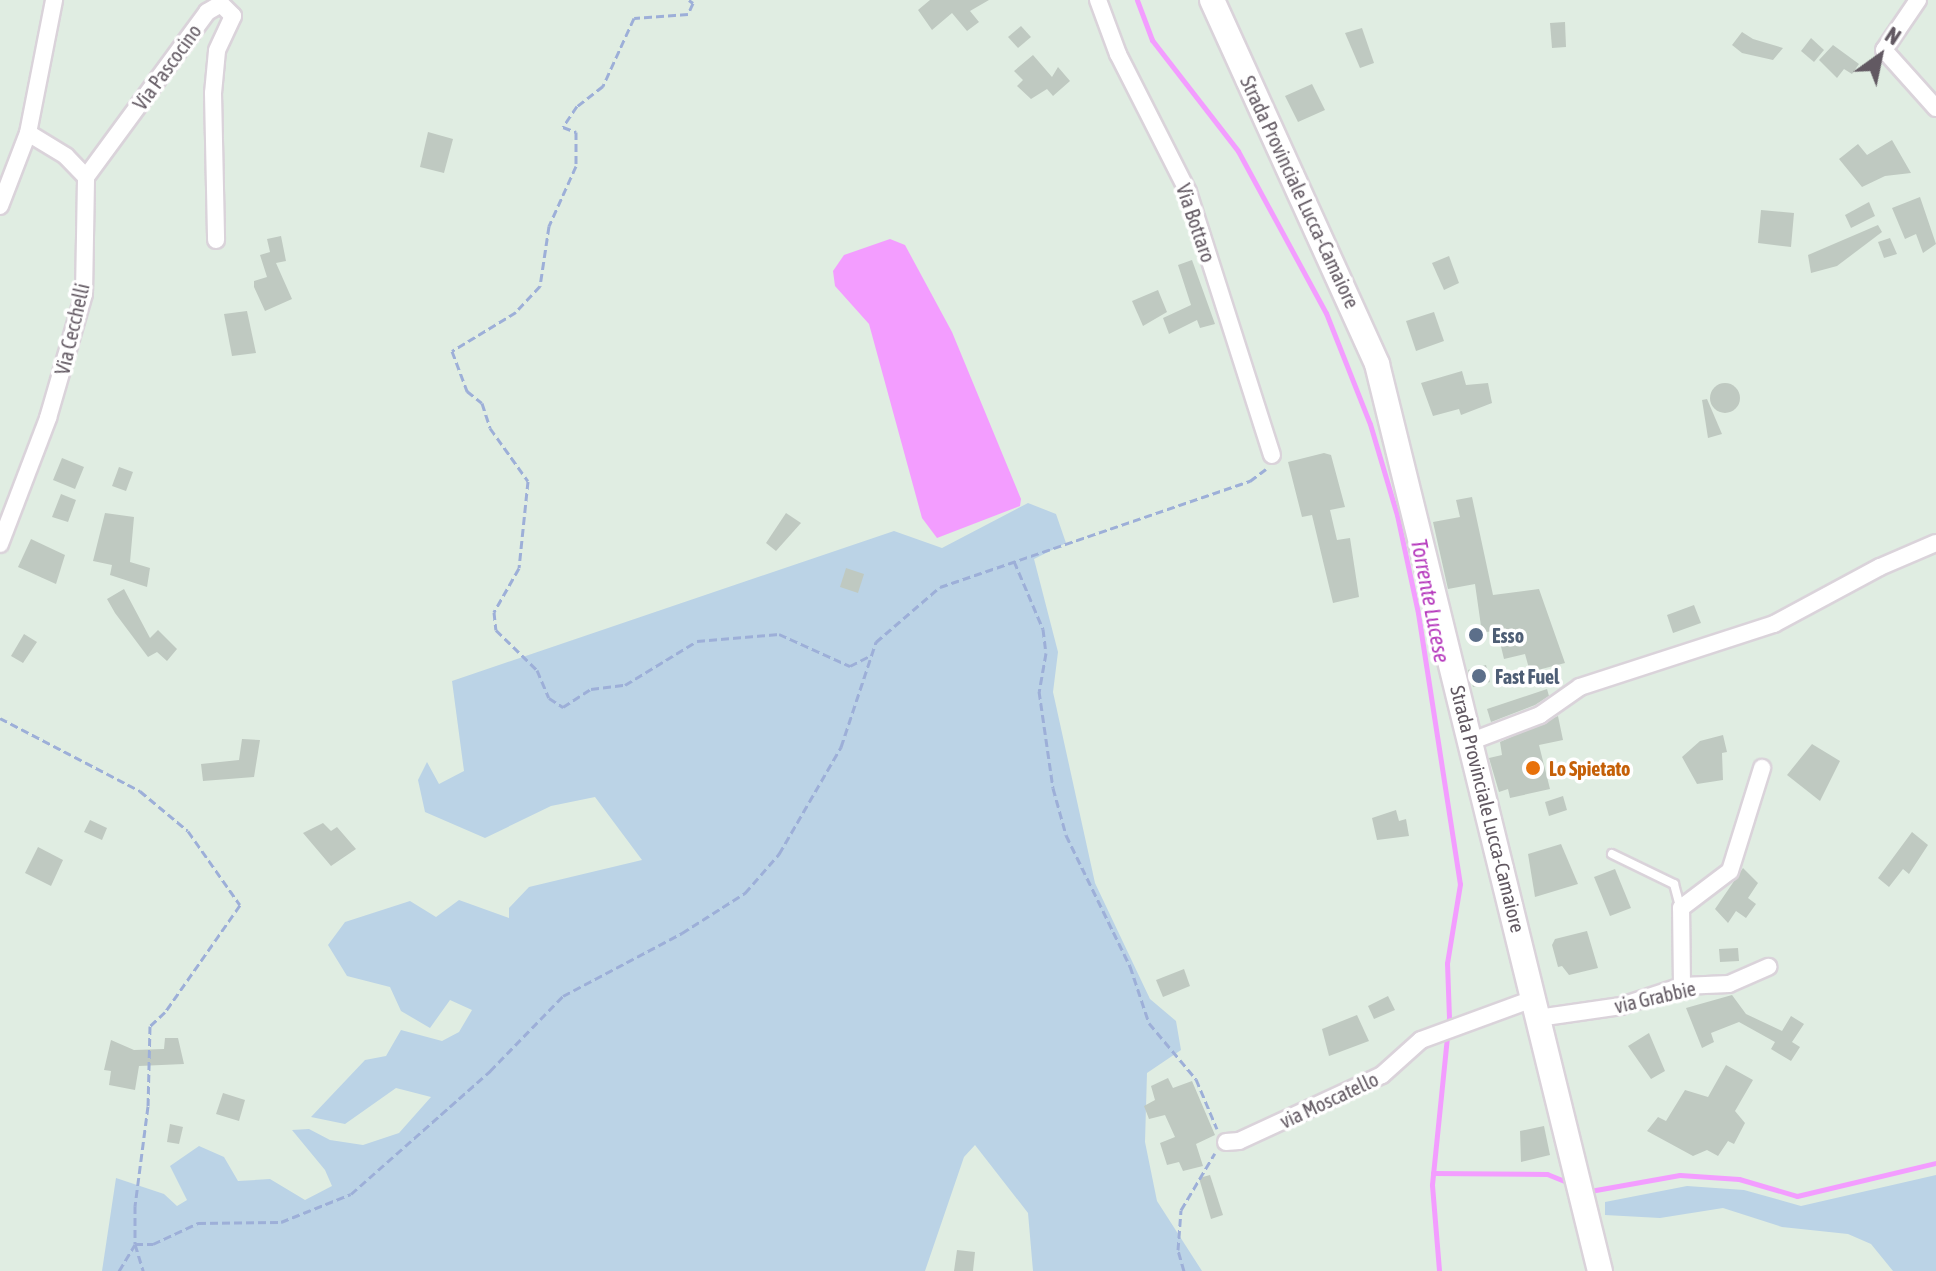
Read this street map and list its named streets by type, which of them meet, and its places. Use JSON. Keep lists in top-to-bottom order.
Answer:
{
  "streets": {
    "main road": ["Strada Provinciale Lucca-Camaiore"],
    "street": [
      "Via Pascocino",
      "Via Bottaro",
      "Via Cecchelli",
      "via Grabbie",
      "via Moscatello"
    ]
  },
  "crossings": [
    ["Via Pascocino", "Via Cecchelli"],
    ["Strada Provinciale Lucca-Camaiore", "via Grabbie"],
    ["Strada Provinciale Lucca-Camaiore", "via Moscatello"],
    ["via Grabbie", "via Moscatello"]
  ],
  "water": ["Torrente Lucese"],
  "places": ["Esso", "Fast Fuel", "Lo Spietato"],
  "north": "top right"
}
